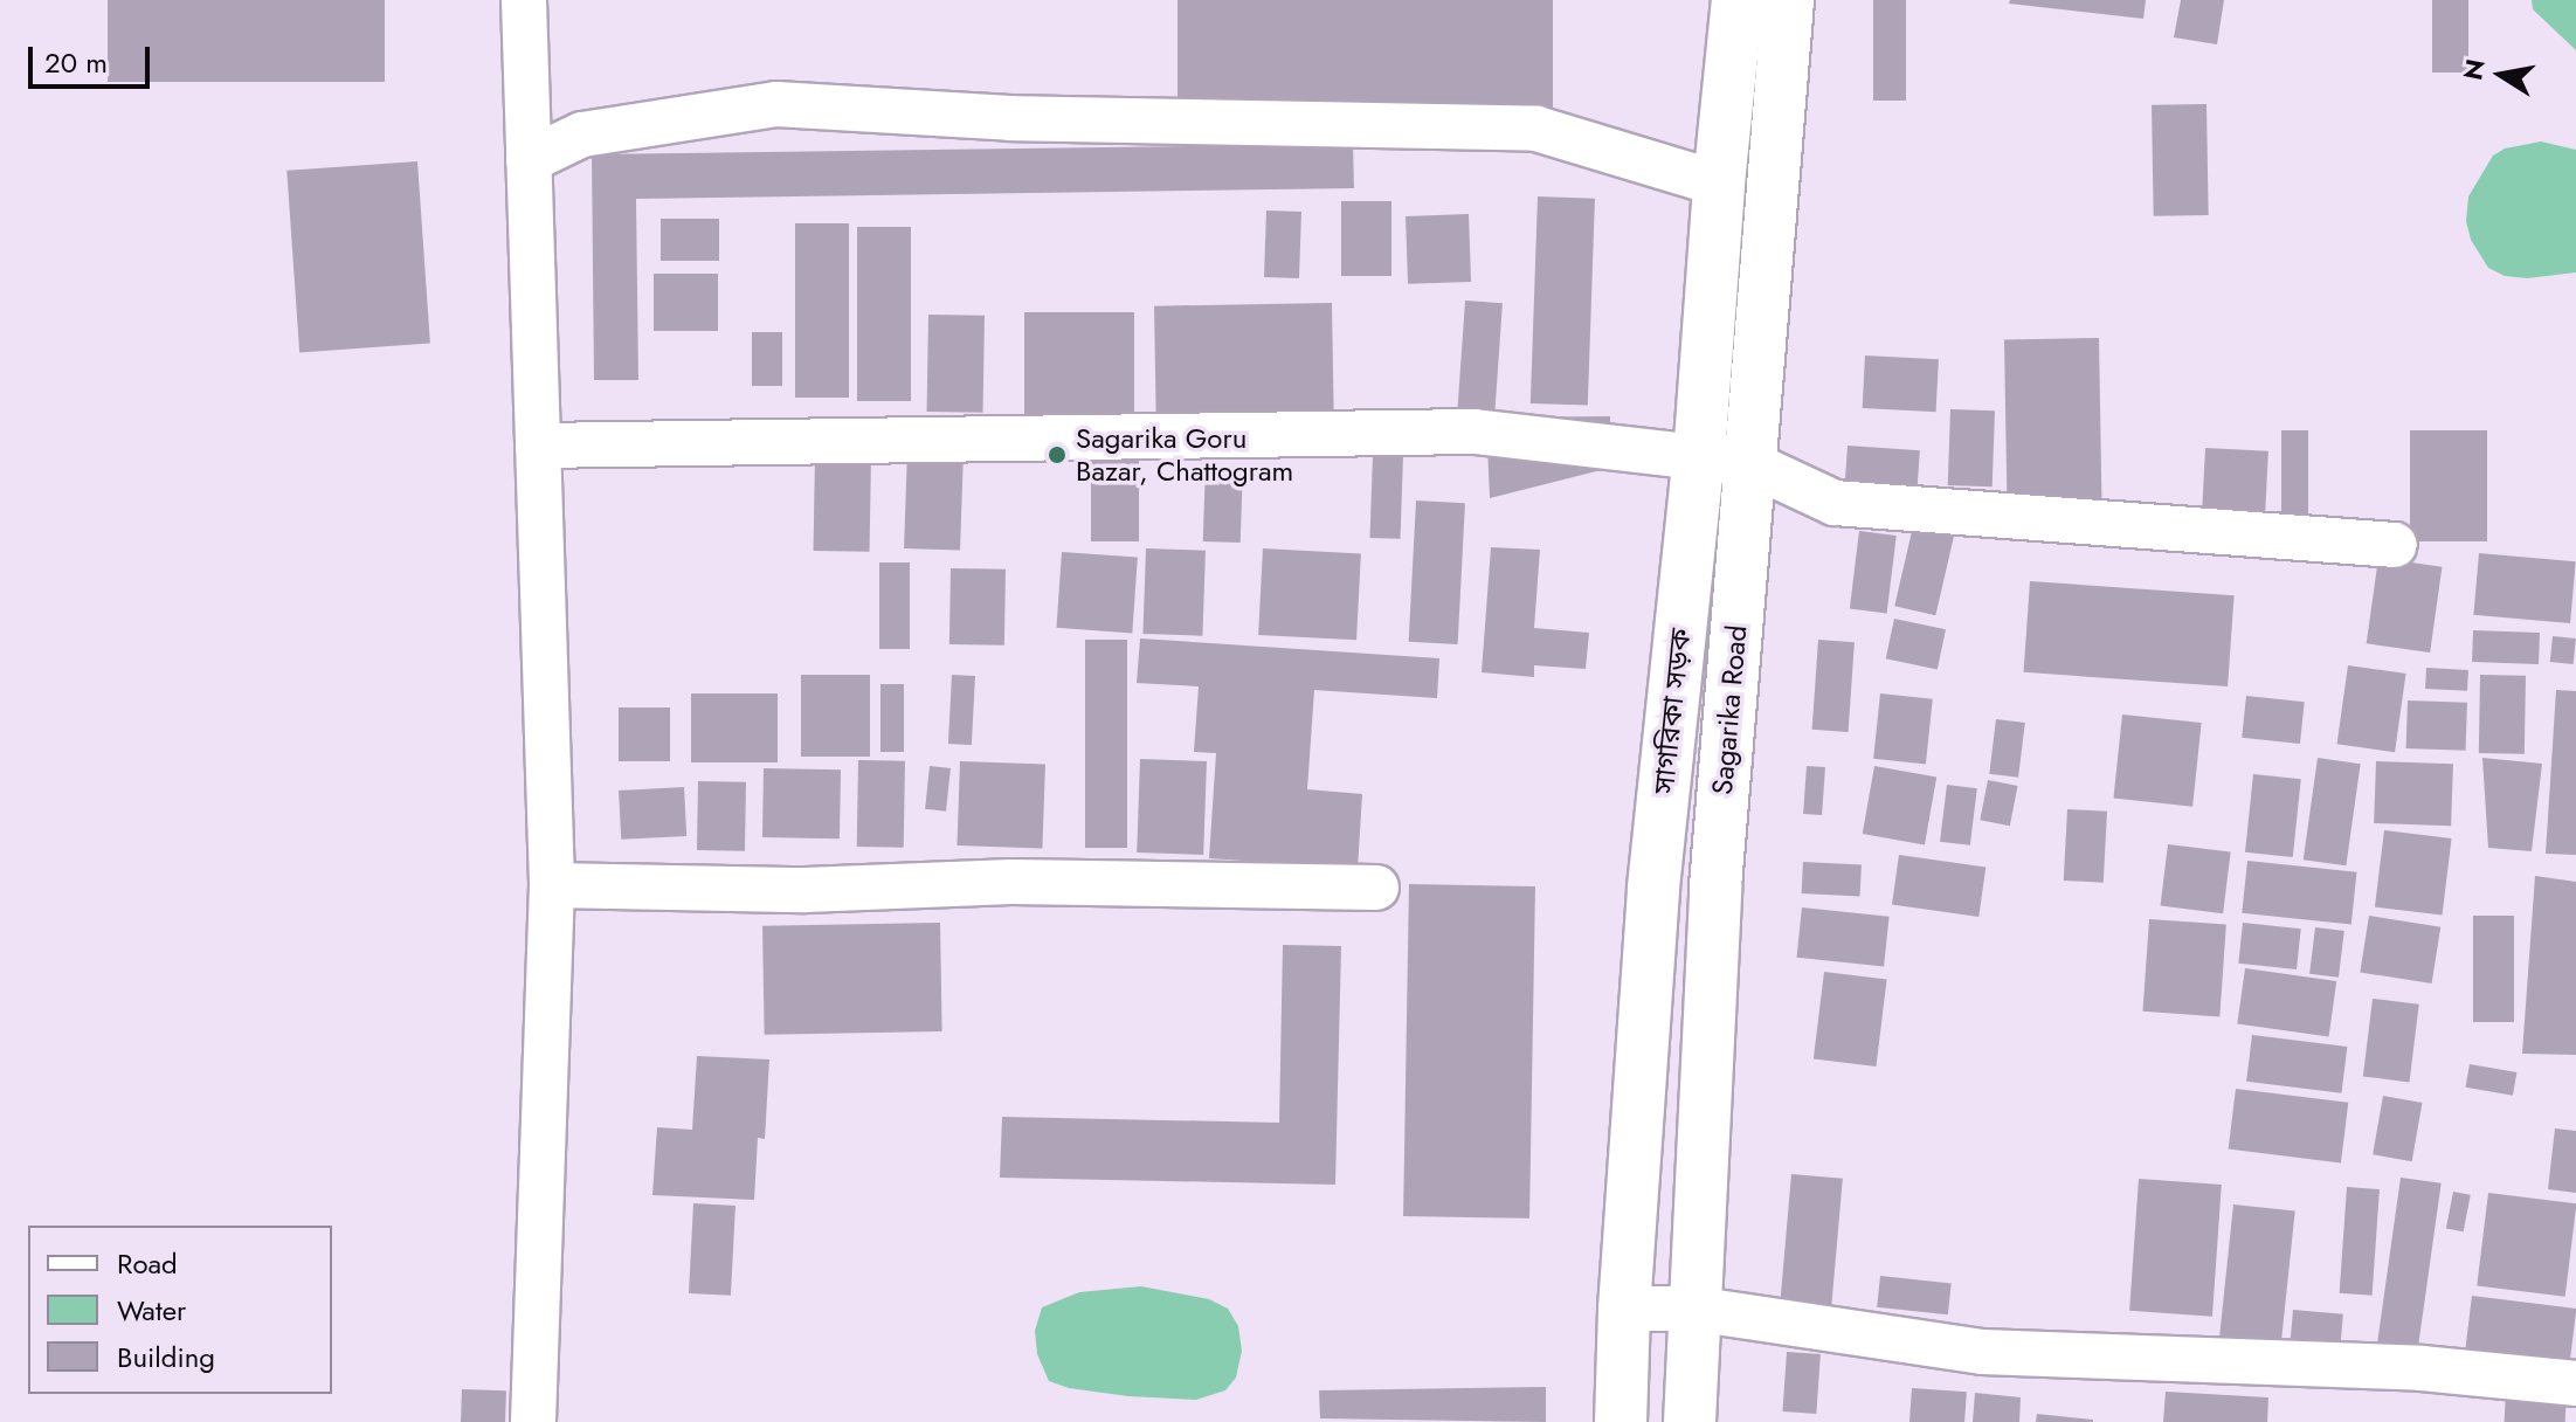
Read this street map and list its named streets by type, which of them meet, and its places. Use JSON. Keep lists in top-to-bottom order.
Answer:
{
  "streets": {
    "main road": ["Sagarika Road", "সাগরিকা সড়ক"]
  },
  "places": ["Sagarika Goru Bazar, Chattogram"],
  "legend": ["Road", "Water", "Building"],
  "scale_bar": "20 m",
  "north": "left"
}
